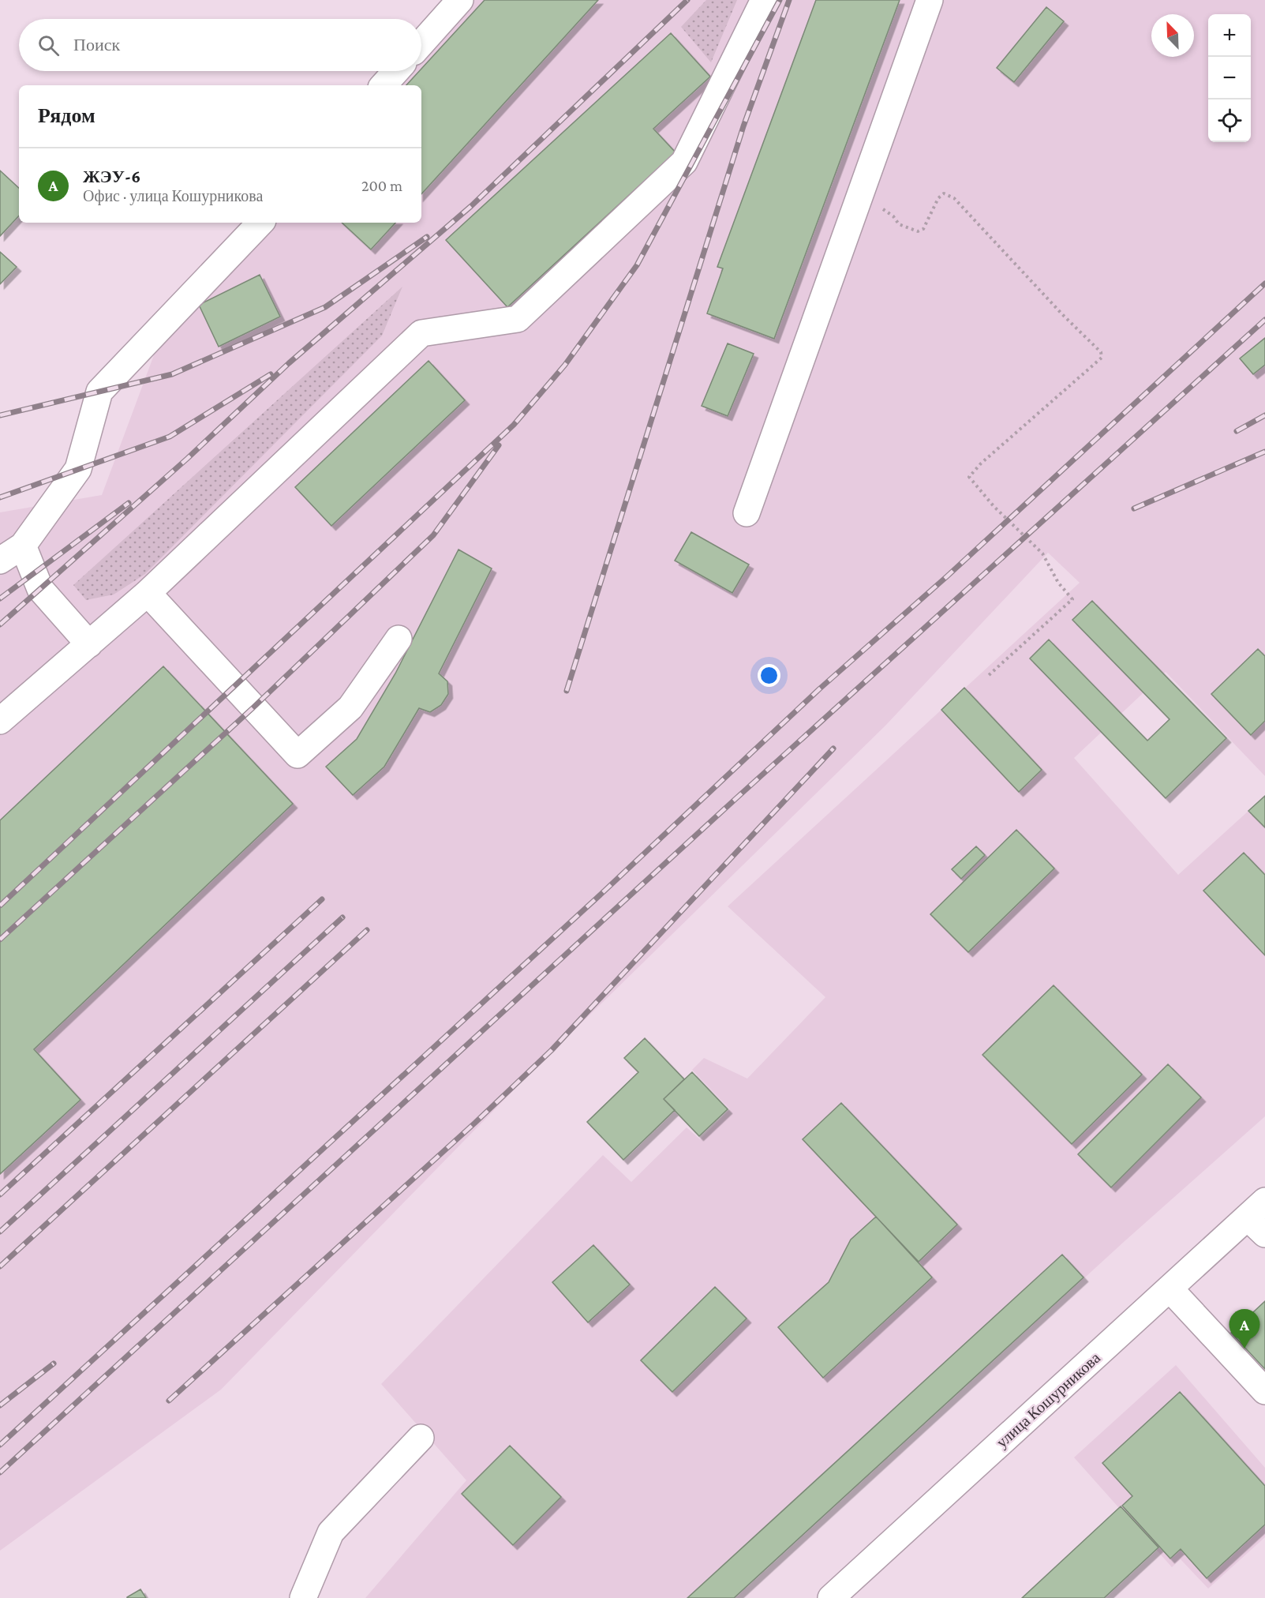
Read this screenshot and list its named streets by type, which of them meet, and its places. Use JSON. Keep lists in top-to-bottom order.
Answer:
{
  "streets": {
    "street": ["улица Кошурникова"]
  },
  "north": "top left",
  "page": {
    "map_buttons": ["+", "−"],
    "search": "Поиск",
    "heading": "Рядом",
    "list": [
      {
        "mark": "A",
        "name": "ЖЭУ-6",
        "note": "Офис · улица Кошурникова",
        "value": "200 m"
      }
    ],
    "pins": "A"
  }
}
